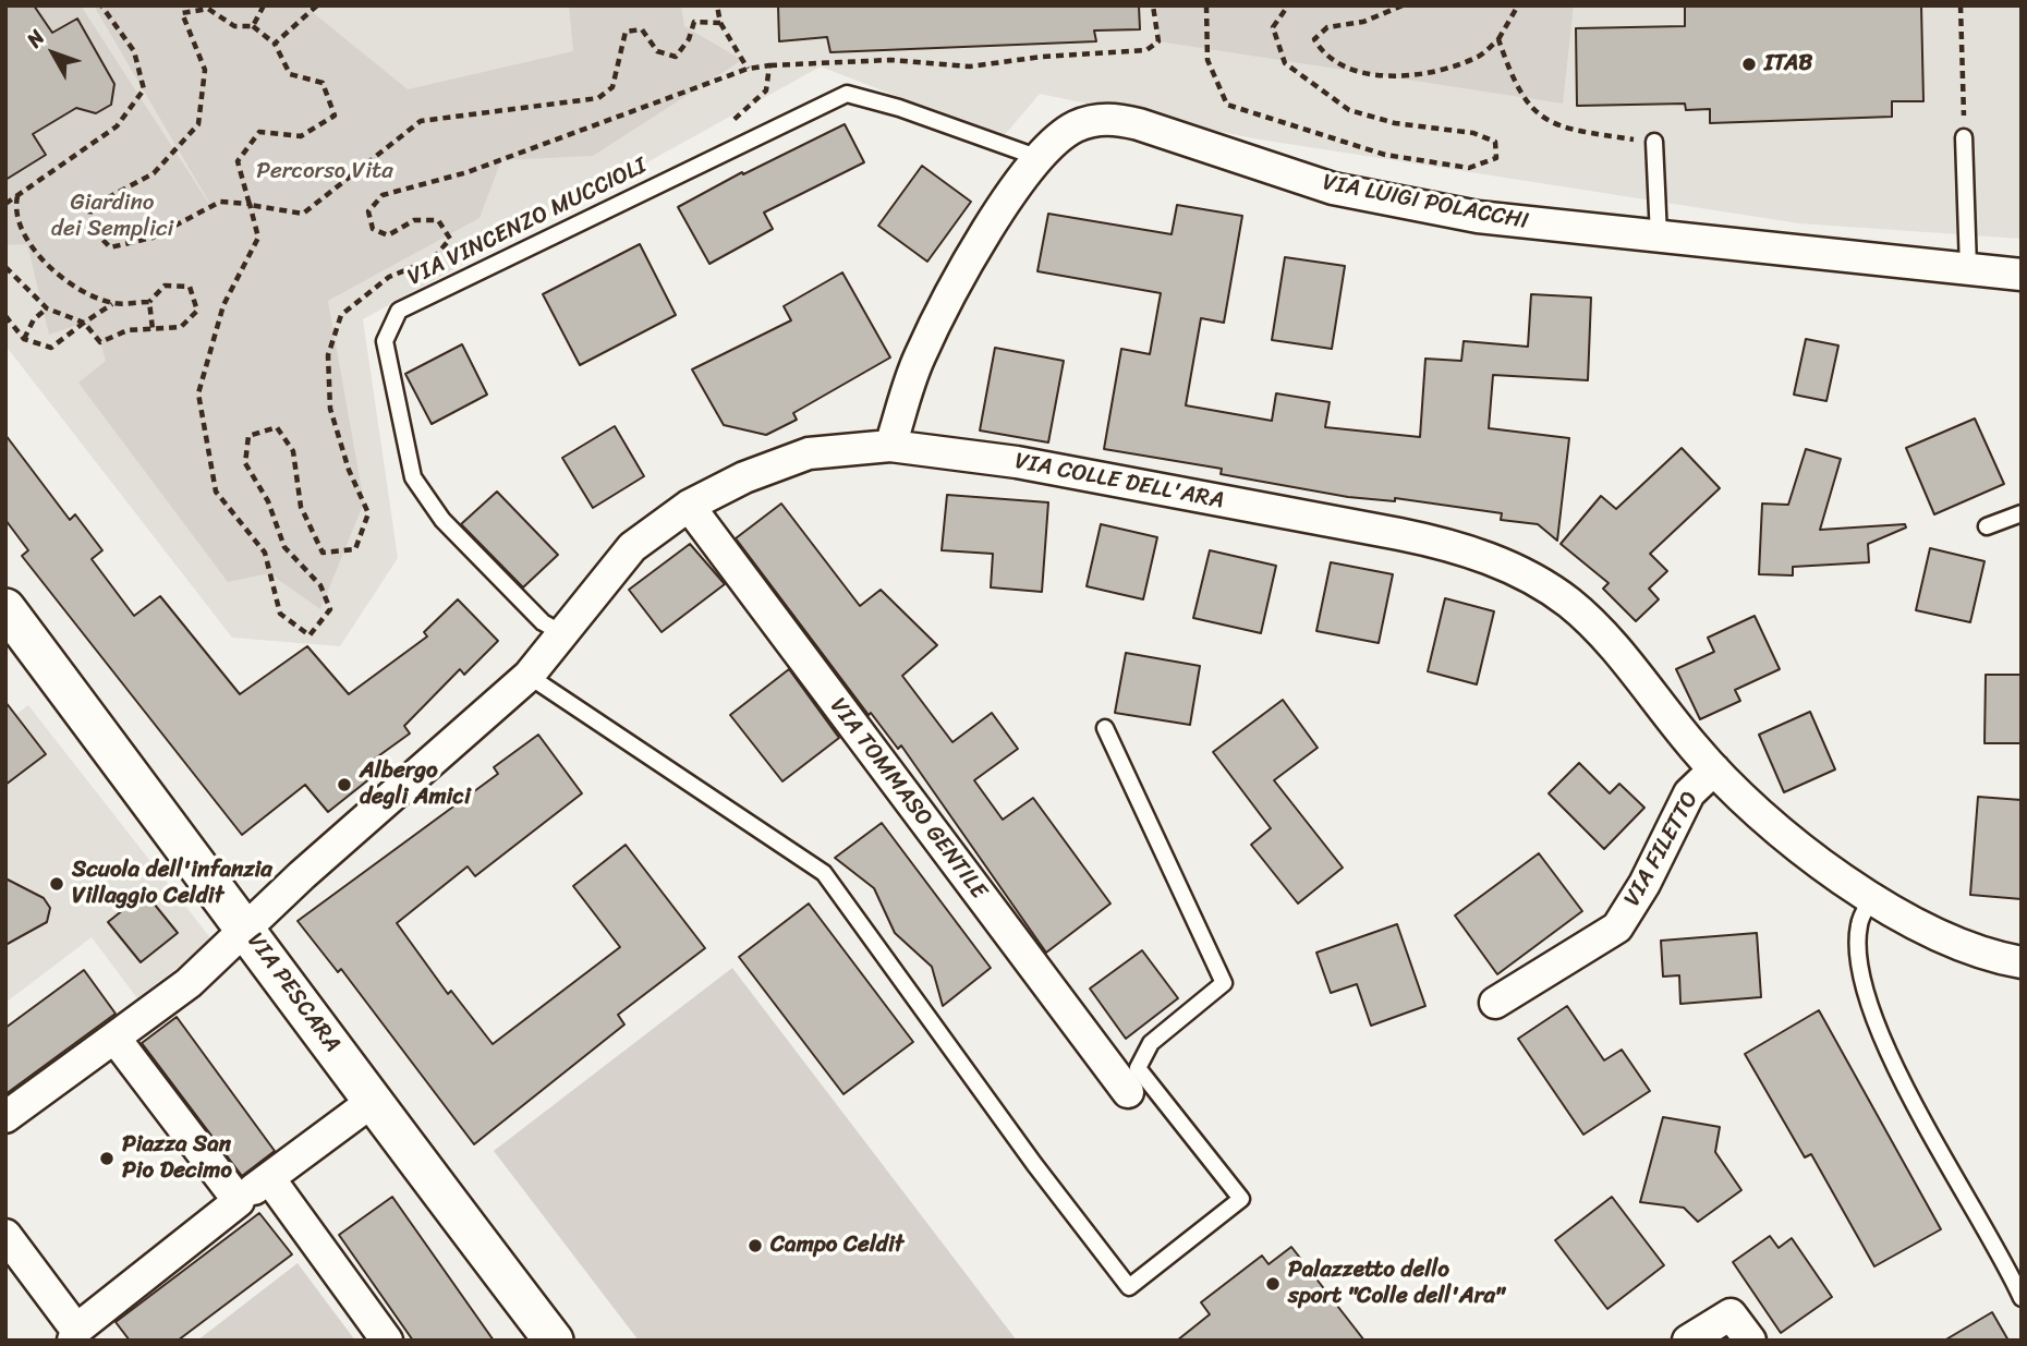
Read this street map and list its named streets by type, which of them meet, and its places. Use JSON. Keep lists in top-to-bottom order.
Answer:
{
  "streets": {
    "street": [
      "VIA LUIGI POLACCHI",
      "VIA COLLE DELL'ARA",
      "VIA TOMMASO GENTILE",
      "VIA FILETTO",
      "VIA PESCARA"
    ],
    "lane": ["VIA VINCENZO MUCCIOLI"]
  },
  "crossings": [
    ["VIA LUIGI POLACCHI", "VIA VINCENZO MUCCIOLI"],
    ["VIA LUIGI POLACCHI", "VIA COLLE DELL'ARA"],
    ["VIA VINCENZO MUCCIOLI", "VIA COLLE DELL'ARA"],
    ["VIA COLLE DELL'ARA", "VIA TOMMASO GENTILE"],
    ["VIA COLLE DELL'ARA", "VIA FILETTO"],
    ["VIA COLLE DELL'ARA", "VIA PESCARA"]
  ],
  "parks": ["Percorso Vita", "Giardino dei Semplici"],
  "places": [
    "ITAB",
    "Albergo degli Amici",
    "Scuola dell'infanzia Villaggio Celdit",
    "Piazza San Pio Decimo",
    "Campo Celdit",
    "Palazzetto dello sport \"Colle dell'Ara\""
  ],
  "north": "top left"
}
